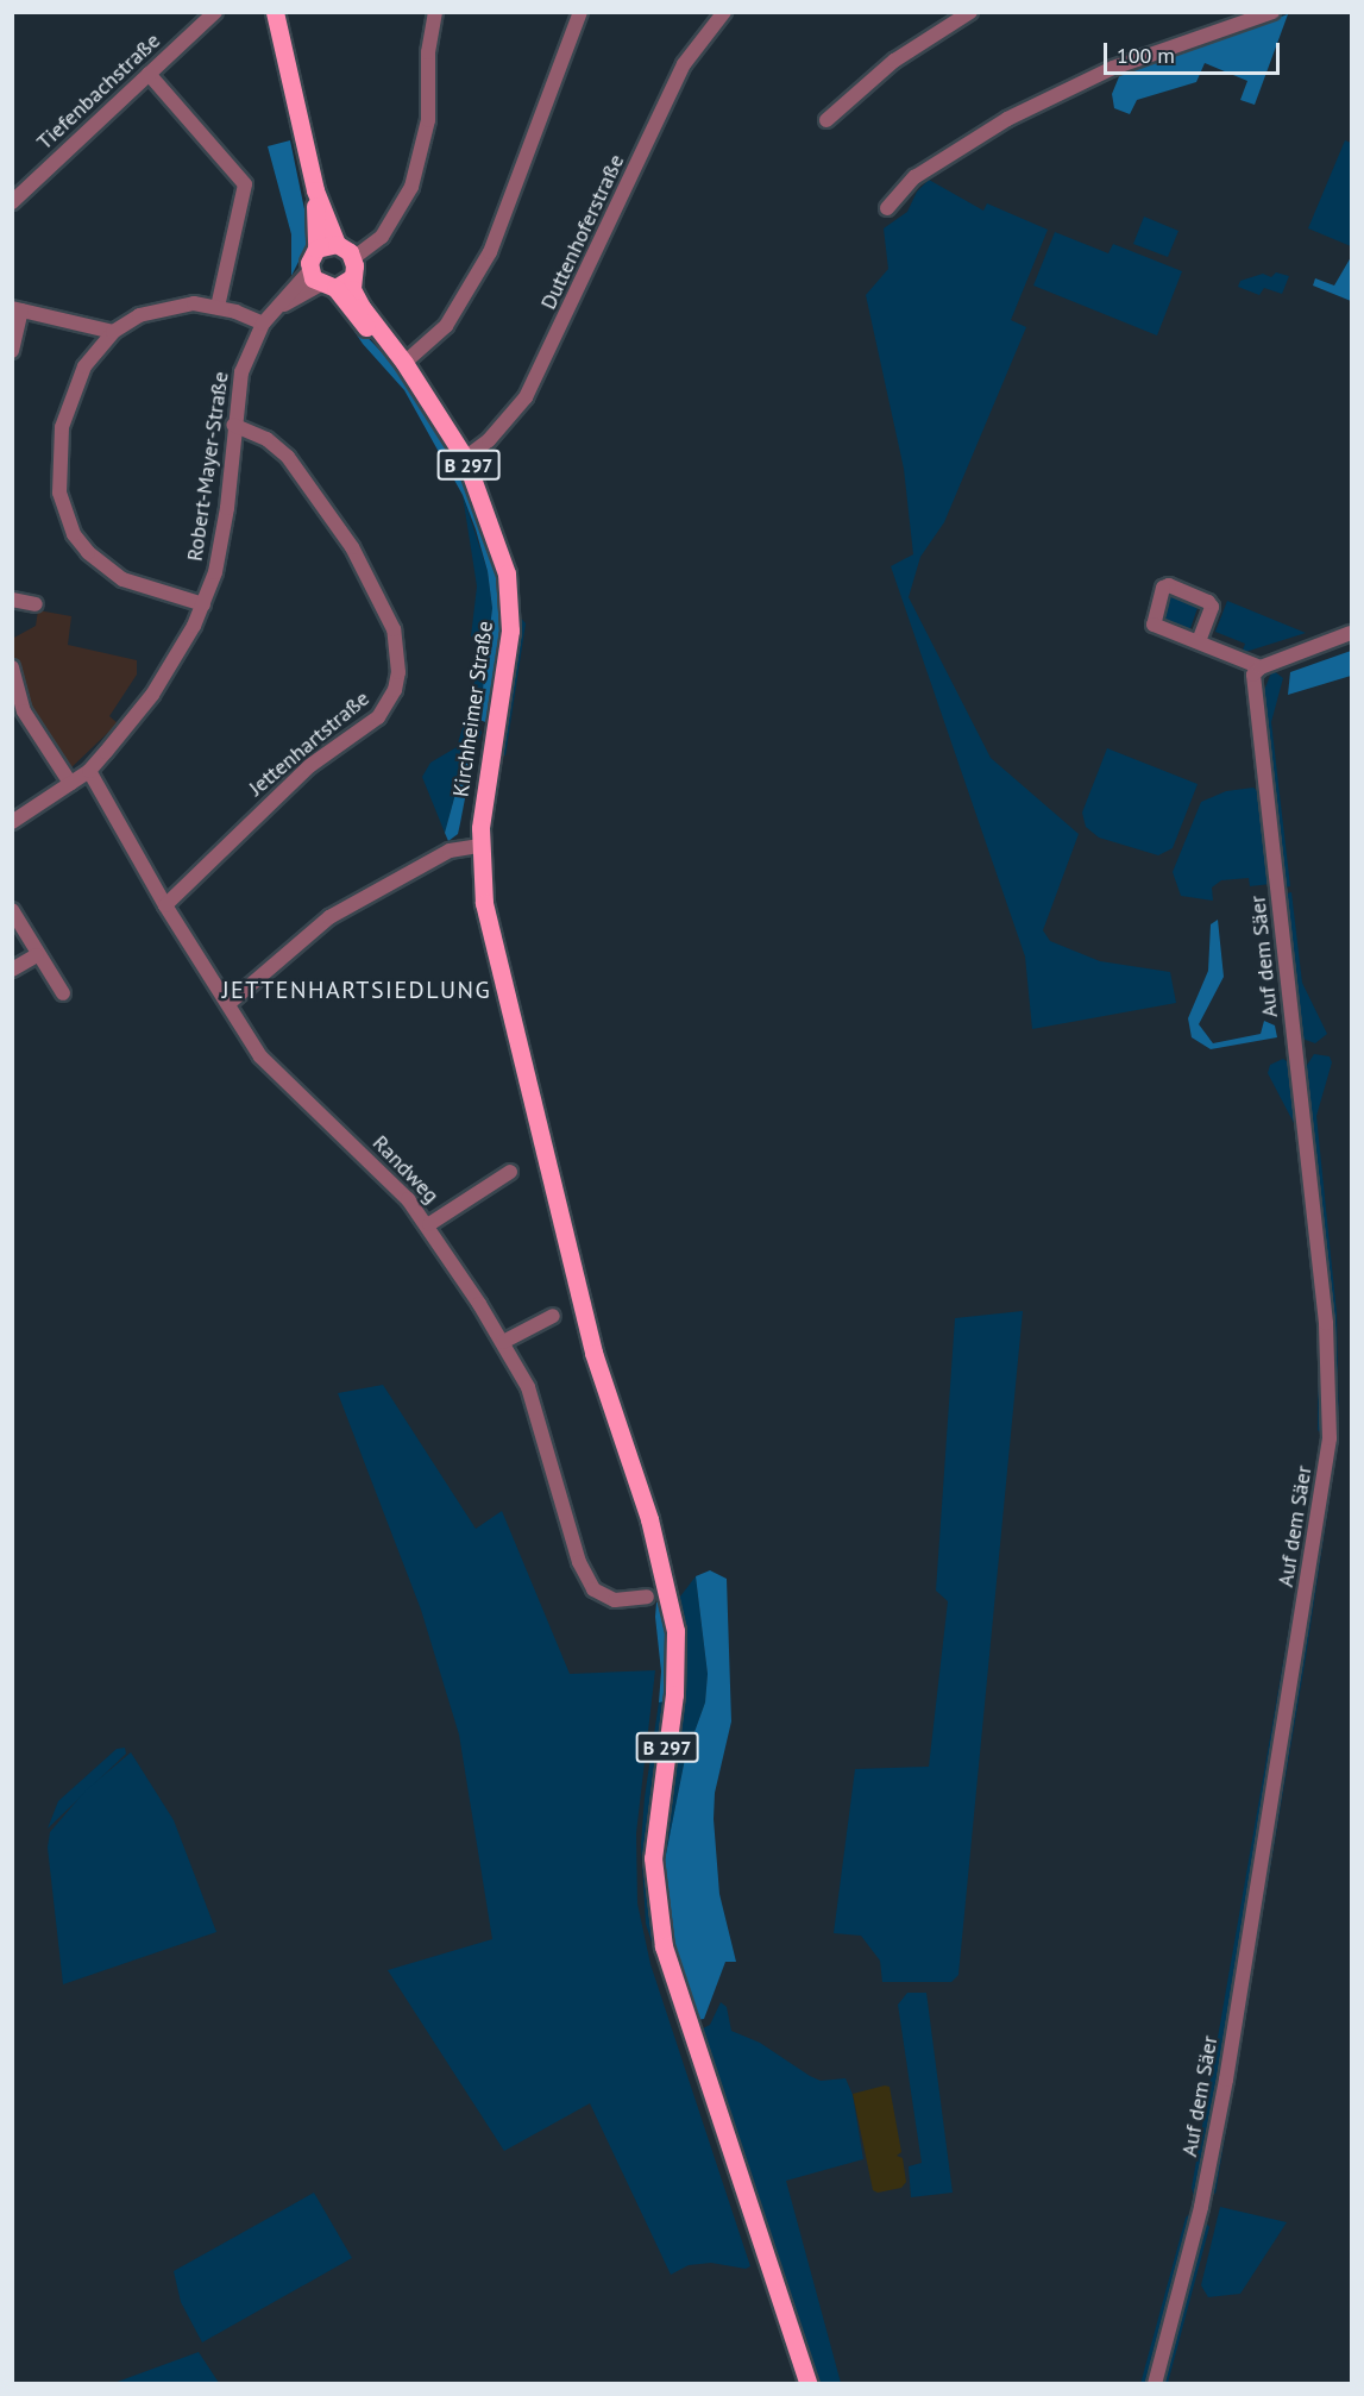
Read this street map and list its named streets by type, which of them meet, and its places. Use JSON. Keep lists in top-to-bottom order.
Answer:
{
  "streets": {
    "main road": ["B 297", "Kirchheimer Straße"],
    "street": [
      "Tiefenbachstraße",
      "Duttenhoferstraße",
      "Robert-Mayer-Straße",
      "Jettenhartstraße",
      "Auf dem Säer",
      "Randweg"
    ]
  },
  "crossings": [
    ["Duttenhoferstraße", "Kirchheimer Straße"],
    ["Robert-Mayer-Straße", "Kirchheimer Straße"],
    ["Robert-Mayer-Straße", "Jettenhartstraße"],
    ["Robert-Mayer-Straße", "Randweg"],
    ["Jettenhartstraße", "Randweg"]
  ],
  "districts": ["JETTENHARTSIEDLUNG"],
  "scale_bar": "100 m"
}
